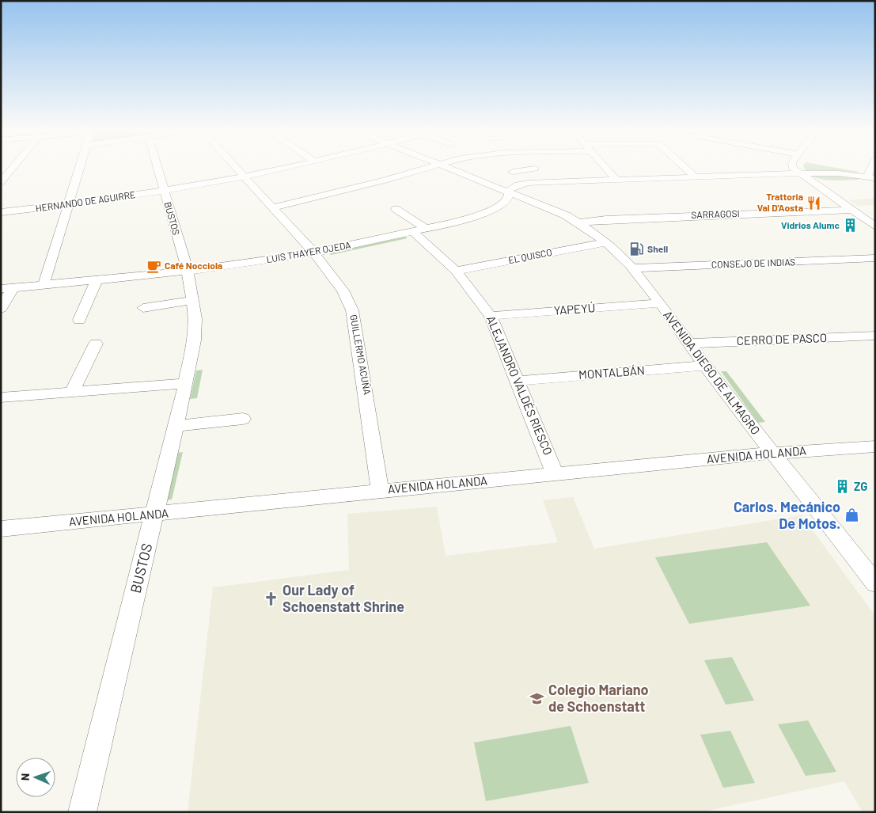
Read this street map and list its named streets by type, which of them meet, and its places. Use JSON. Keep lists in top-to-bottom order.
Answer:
{
  "streets": {
    "street": [
      "HERNANDO DE AGUIRRE",
      "SARRAGOSI",
      "BUSTOS",
      "LUIS THAYER OJEDA",
      "EL QUISCO",
      "CONSEJO DE INDIAS",
      "YAPEYÚ",
      "CERRO DE PASCO",
      "GUILLERMO ACUÑA",
      "MONTALBÁN",
      "AVENIDA DIEGO DE ALMAGRO",
      "ALEJANDRO VALDÉS RIESCO",
      "AVENIDA HOLANDA"
    ]
  },
  "crossings": [
    ["HERNANDO DE AGUIRRE", "BUSTOS"],
    ["HERNANDO DE AGUIRRE", "GUILLERMO ACUÑA"],
    ["SARRAGOSI", "AVENIDA DIEGO DE ALMAGRO"],
    ["BUSTOS", "LUIS THAYER OJEDA"],
    ["BUSTOS", "AVENIDA HOLANDA"],
    ["LUIS THAYER OJEDA", "GUILLERMO ACUÑA"],
    ["LUIS THAYER OJEDA", "AVENIDA DIEGO DE ALMAGRO"],
    ["LUIS THAYER OJEDA", "ALEJANDRO VALDÉS RIESCO"],
    ["EL QUISCO", "AVENIDA DIEGO DE ALMAGRO"],
    ["EL QUISCO", "ALEJANDRO VALDÉS RIESCO"],
    ["CONSEJO DE INDIAS", "AVENIDA DIEGO DE ALMAGRO"],
    ["YAPEYÚ", "AVENIDA DIEGO DE ALMAGRO"],
    ["YAPEYÚ", "ALEJANDRO VALDÉS RIESCO"],
    ["CERRO DE PASCO", "AVENIDA DIEGO DE ALMAGRO"],
    ["GUILLERMO ACUÑA", "AVENIDA HOLANDA"],
    ["MONTALBÁN", "AVENIDA DIEGO DE ALMAGRO"],
    ["MONTALBÁN", "ALEJANDRO VALDÉS RIESCO"],
    ["AVENIDA DIEGO DE ALMAGRO", "AVENIDA HOLANDA"],
    ["ALEJANDRO VALDÉS RIESCO", "AVENIDA HOLANDA"]
  ],
  "places": {
    "restaurant": ["Trattoria Val D'Aosta"],
    "building": ["Vidrios Alumc", "ZG"],
    "fuel station": ["Shell"],
    "cafe": ["Café Nocciola"],
    "shop": ["Carlos. Mecánico De Motos."],
    "church": ["Our Lady of Schoenstatt Shrine"],
    "school or university": ["Colegio Mariano de Schoenstatt"]
  },
  "north": "left"
}
